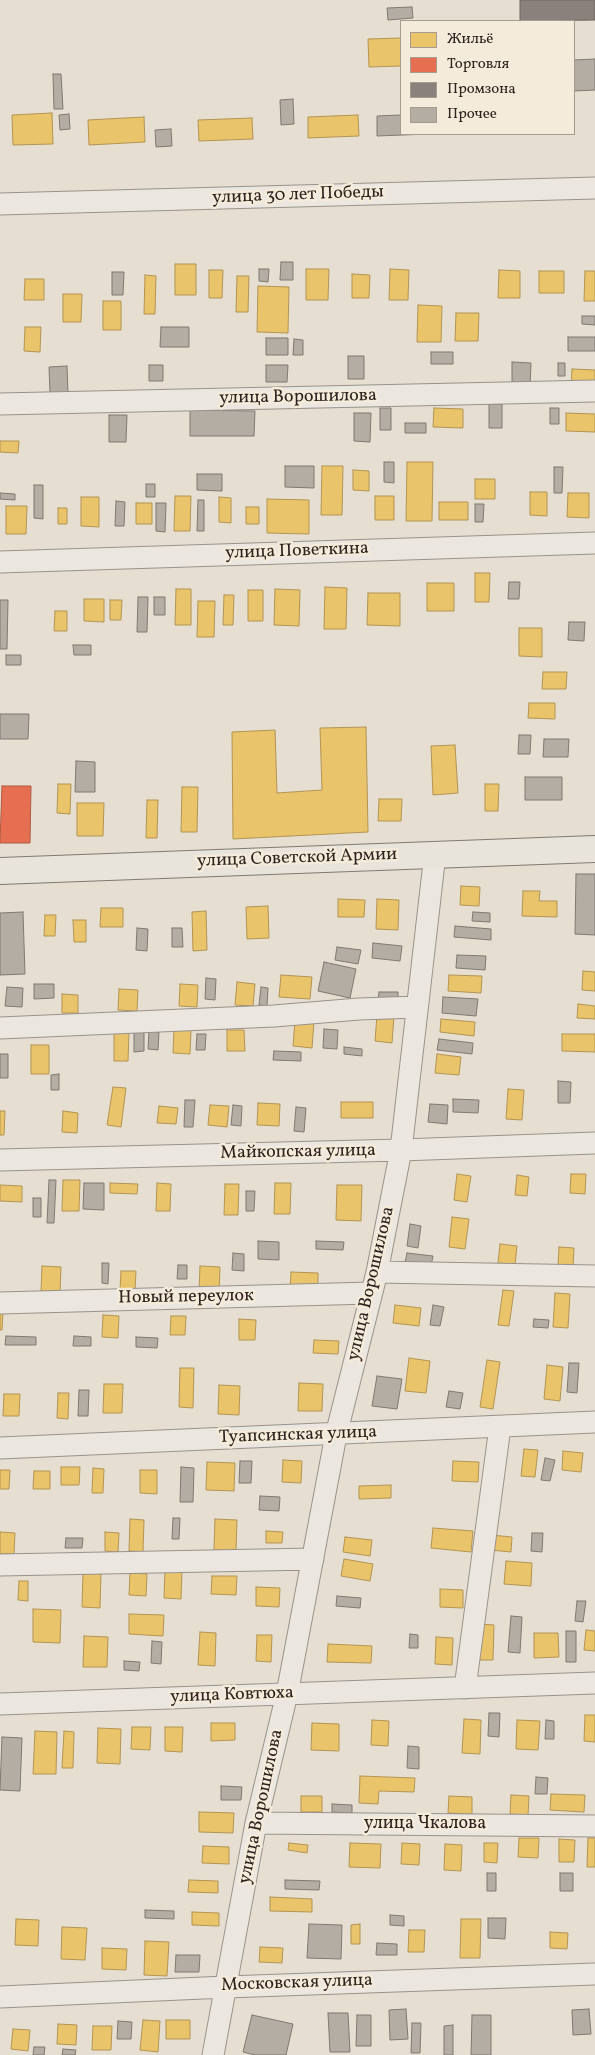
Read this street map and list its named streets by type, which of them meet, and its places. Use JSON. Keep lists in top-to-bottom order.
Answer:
{
  "streets": {
    "main road": ["улица Советской Армии"],
    "street": [
      "улица 30 лет Победы",
      "улица Ворошилова",
      "улица Поветкина",
      "Майкопская улица",
      "Новый переулок",
      "Туапсинская улица",
      "улица Ковтюха",
      "улица Чкалова",
      "Московская улица"
    ]
  },
  "crossings": [
    ["улица Ворошилова", "улица Советской Армии"],
    ["улица Ворошилова", "Майкопская улица"],
    ["улица Ворошилова", "Новый переулок"],
    ["улица Ворошилова", "Туапсинская улица"],
    ["улица Ворошилова", "улица Ковтюха"],
    ["улица Ворошилова", "улица Чкалова"],
    ["улица Ворошилова", "Московская улица"]
  ],
  "legend": [
    "Жильё",
    "Торговля",
    "Промзона",
    "Прочее"
  ]
}
